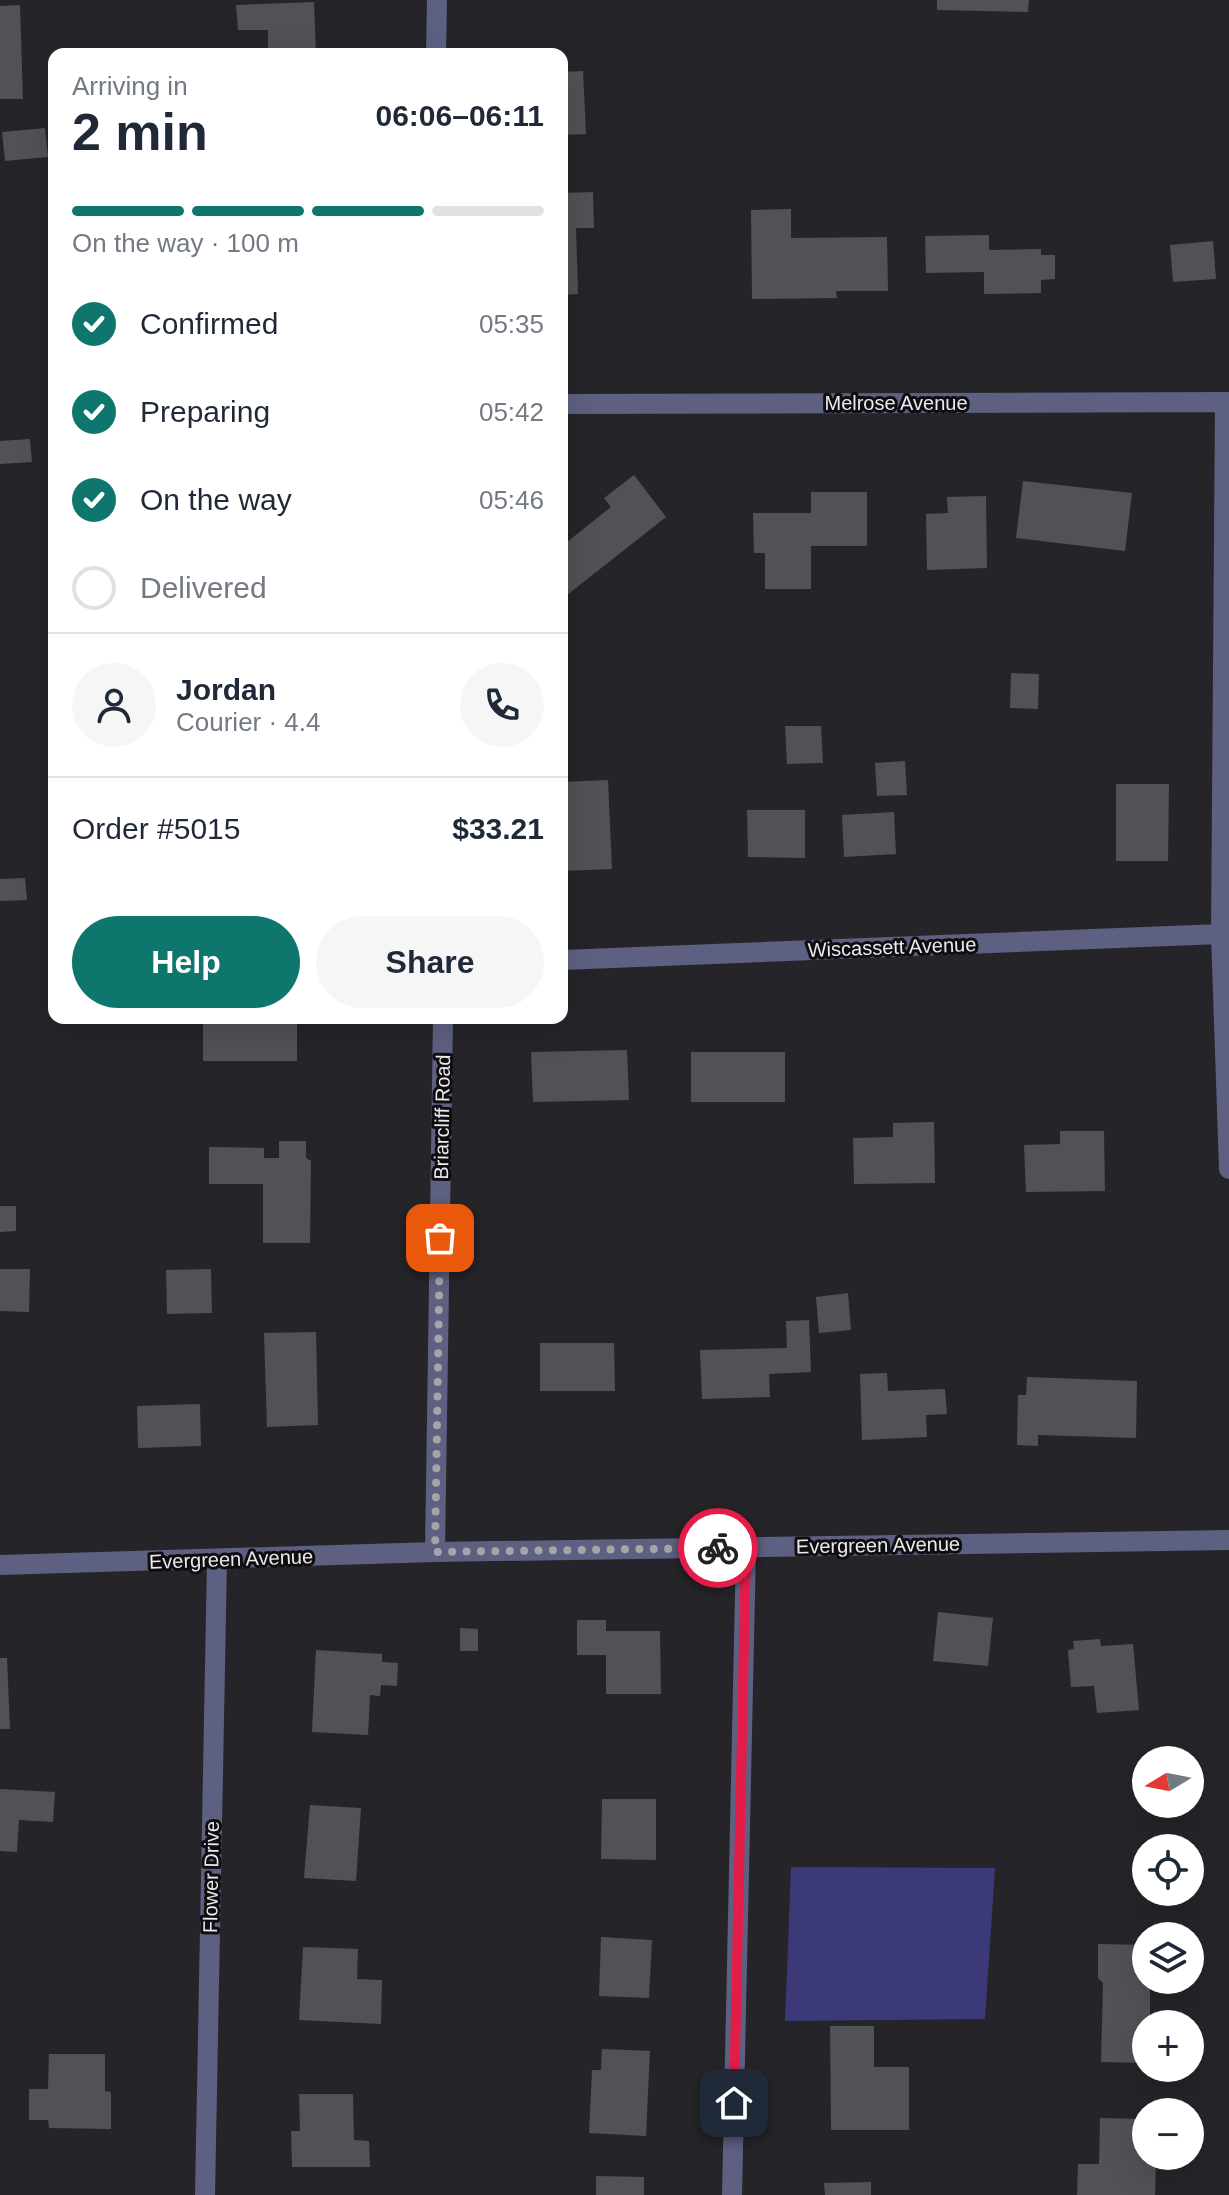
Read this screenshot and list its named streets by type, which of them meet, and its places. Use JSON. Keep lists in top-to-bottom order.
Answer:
{
  "streets": {
    "street": [
      "Melrose Avenue",
      "Wiscassett Avenue",
      "Briarcliff Road",
      "Evergreen Avenue",
      "Flower Drive"
    ]
  },
  "crossings": [
    ["Briarcliff Road", "Evergreen Avenue"],
    ["Evergreen Avenue", "Flower Drive"]
  ],
  "north": "left",
  "page": {
    "heading": ["2 min", "Arriving in", "06:06–06:11"],
    "panel": [
      "Jordan",
      "Courier · 4.4",
      "Order #5015",
      "$33.21"
    ],
    "bar": "On the way · 100 m",
    "list": [
      ["Confirmed", "05:35"],
      ["Preparing", "05:42"],
      ["On the way", "05:46"],
      "Delivered"
    ],
    "buttons": ["Help", "Share"],
    "map_buttons": ["+", "−"]
  }
}
